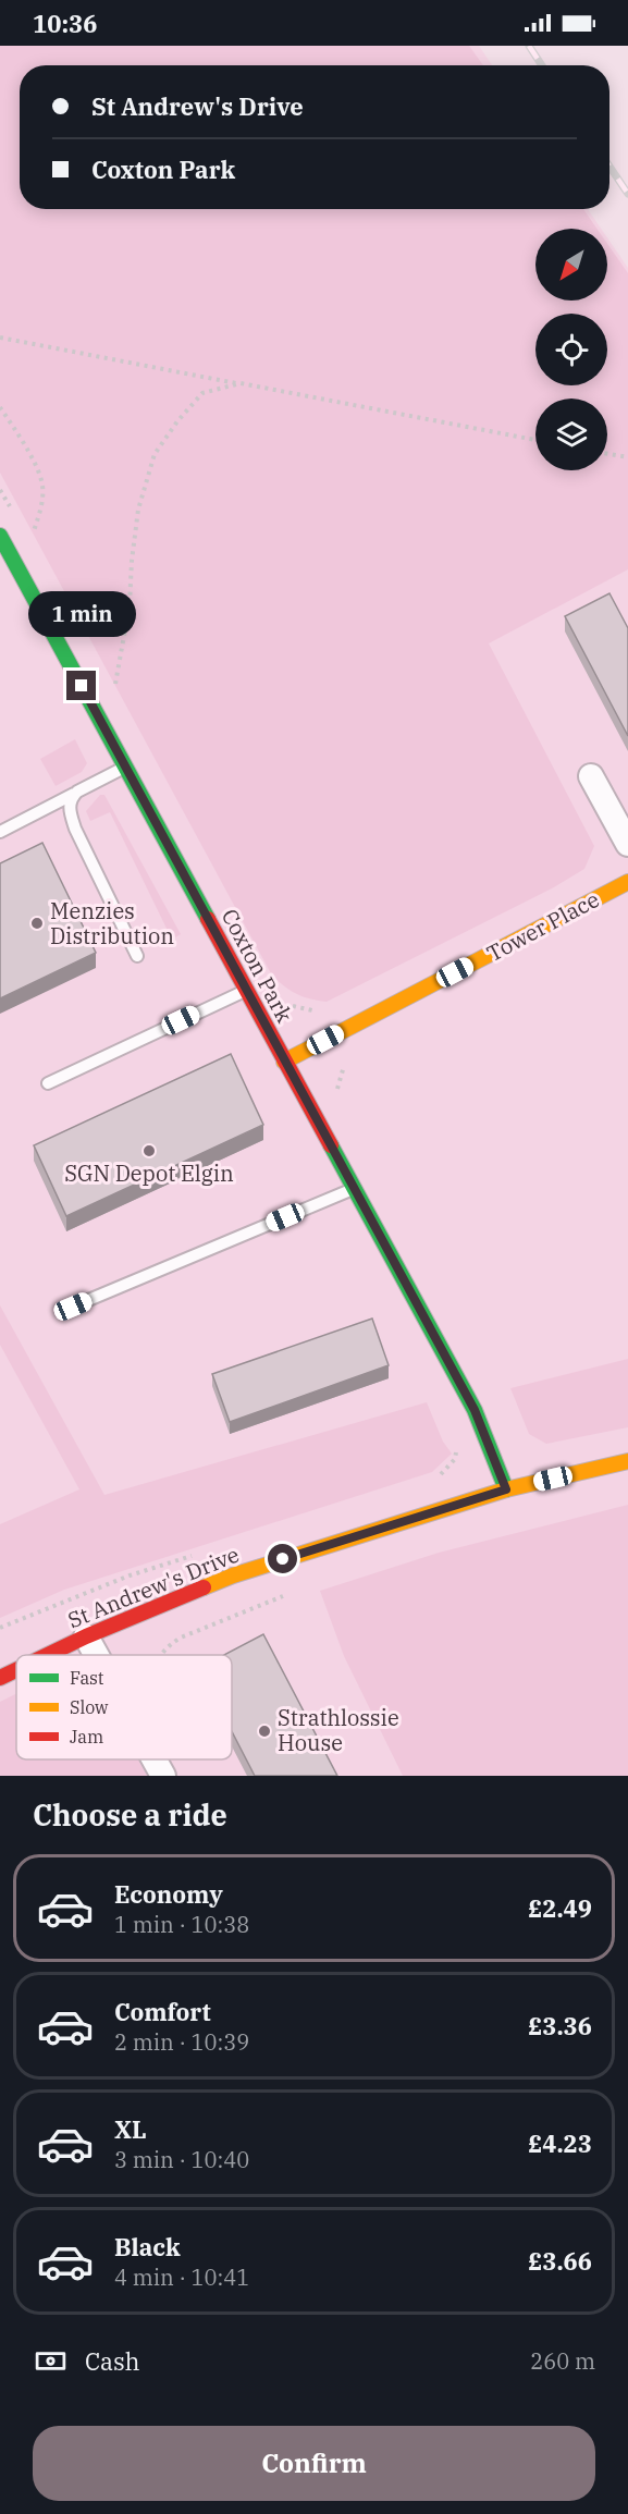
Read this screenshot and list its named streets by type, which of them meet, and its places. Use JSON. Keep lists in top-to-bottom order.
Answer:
{
  "streets": {
    "street": ["Tower Place", "Coxton Park", "St Andrew's Drive"]
  },
  "crossings": [
    ["Tower Place", "Coxton Park"],
    ["Coxton Park", "St Andrew's Drive"]
  ],
  "places": ["Menzies Distribution", "SGN Depot Elgin", "Strathlossie House"],
  "legend": ["Fast", "Slow", "Jam"],
  "north": "bottom left",
  "page": {
    "status": "10:36",
    "banner": ["St Andrew's Drive", "Coxton Park"],
    "bubble": "1 min",
    "heading": "Choose a ride",
    "list": [
      {
        "name": "Economy",
        "note": "1 min · 10:38",
        "value": "£2.49"
      },
      {
        "name": "Comfort",
        "note": "2 min · 10:39",
        "value": "£3.36"
      },
      {
        "name": "XL",
        "note": "3 min · 10:40",
        "value": "£4.23"
      },
      {
        "name": "Black",
        "note": "4 min · 10:41",
        "value": "£3.66"
      }
    ],
    "pay": ["Cash", "260 m"],
    "buttons": "Confirm"
  }
}
